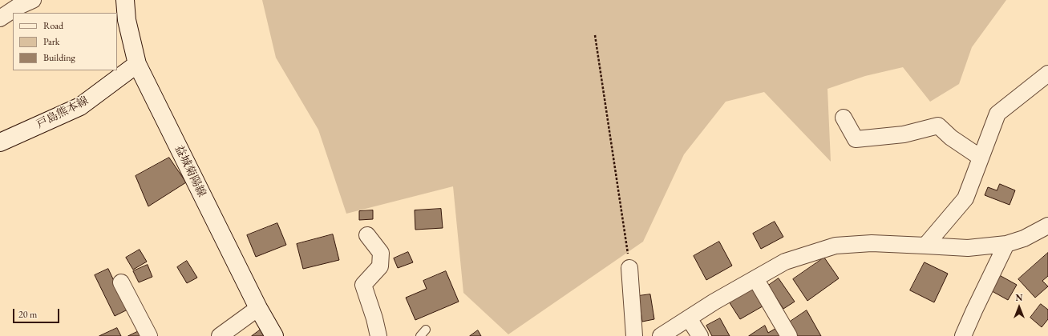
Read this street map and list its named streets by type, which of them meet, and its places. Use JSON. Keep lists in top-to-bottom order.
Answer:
{
  "streets": {
    "main road": ["戸島熊本線", "益城菊陽線"]
  },
  "crossings": [
    ["戸島熊本線", "益城菊陽線"]
  ],
  "legend": ["Road", "Park", "Building"],
  "scale_bar": "20 m",
  "north": "top"
}
